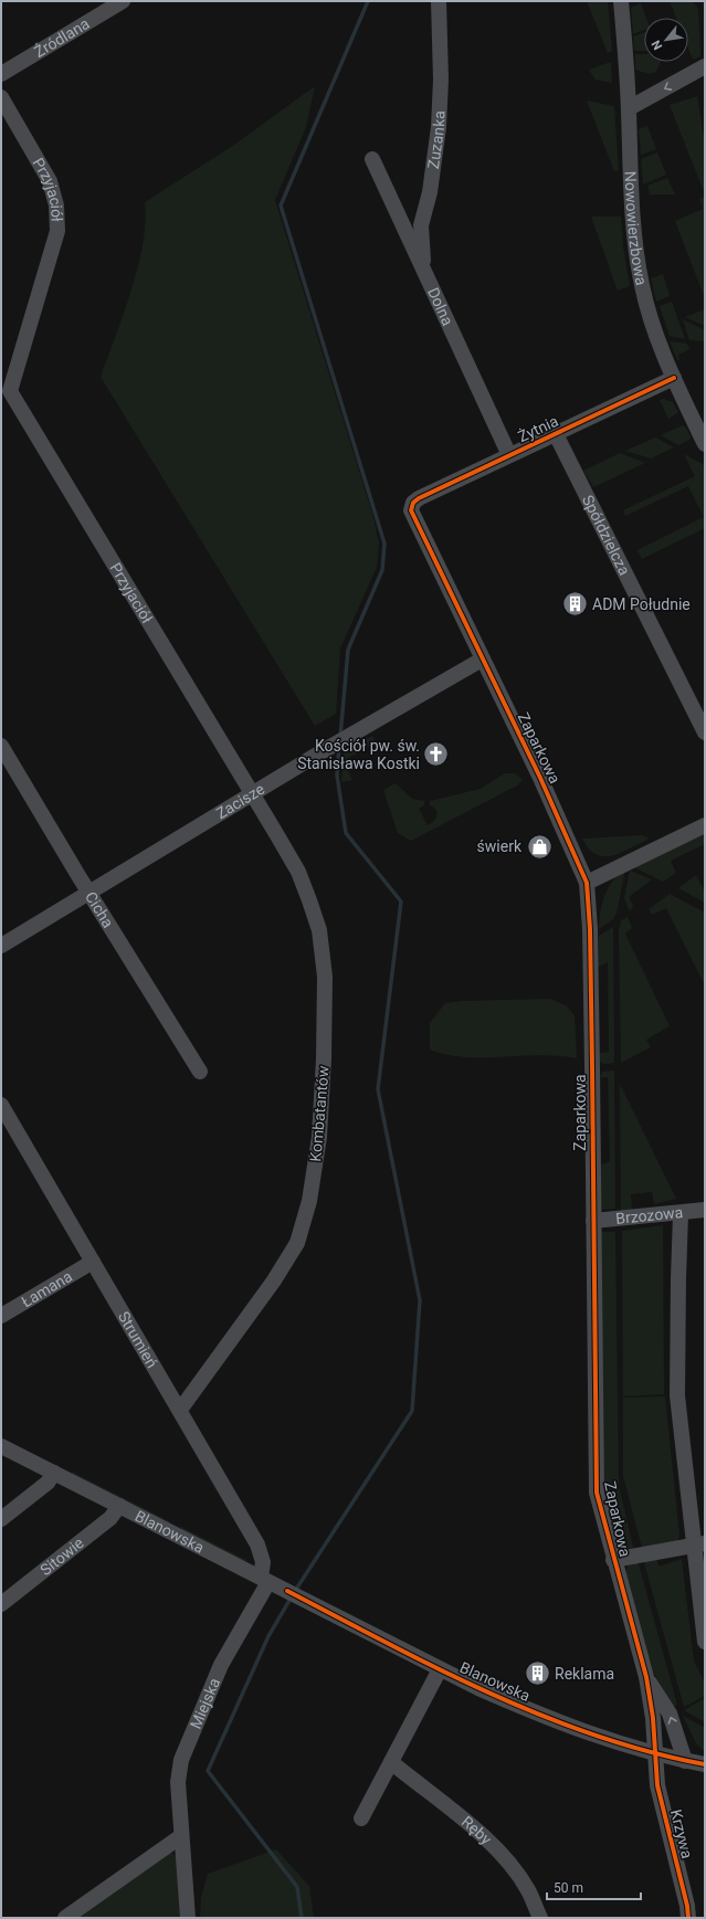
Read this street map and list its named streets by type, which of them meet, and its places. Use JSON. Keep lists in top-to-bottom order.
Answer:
{
  "streets": {
    "street": [
      "Źródlana",
      "Zuzanka",
      "Przyjaciół",
      "Nowowierzbowa",
      "Dolna",
      "Żytnia",
      "Spółdzielcza",
      "Zaparkowa",
      "Zacisze",
      "Cicha",
      "Kombatantów",
      "Brzozowa",
      "Łamana",
      "Strumień",
      "Blanowska",
      "Sitowie",
      "Miejska",
      "Ręby",
      "Krzywa"
    ]
  },
  "crossings": [
    ["Zuzanka", "Dolna"],
    ["Przyjaciół", "Zacisze"],
    ["Przyjaciół", "Kombatantów"],
    ["Nowowierzbowa", "Żytnia"],
    ["Dolna", "Żytnia"],
    ["Żytnia", "Spółdzielcza"],
    ["Żytnia", "Zaparkowa"],
    ["Zaparkowa", "Zacisze"],
    ["Zaparkowa", "Brzozowa"],
    ["Zaparkowa", "Blanowska"],
    ["Zaparkowa", "Krzywa"],
    ["Zacisze", "Cicha"],
    ["Zacisze", "Kombatantów"],
    ["Kombatantów", "Strumień"],
    ["Łamana", "Strumień"],
    ["Strumień", "Blanowska"],
    ["Strumień", "Miejska"],
    ["Blanowska", "Sitowie"],
    ["Blanowska", "Miejska"],
    ["Blanowska", "Krzywa"]
  ],
  "places": {
    "building": ["ADM Południe", "Reklama"],
    "church": ["Kościół pw. św. Stanisława Kostki"],
    "shop": ["świerk"]
  },
  "scale_bar": "50 m",
  "north": "bottom left"
}
